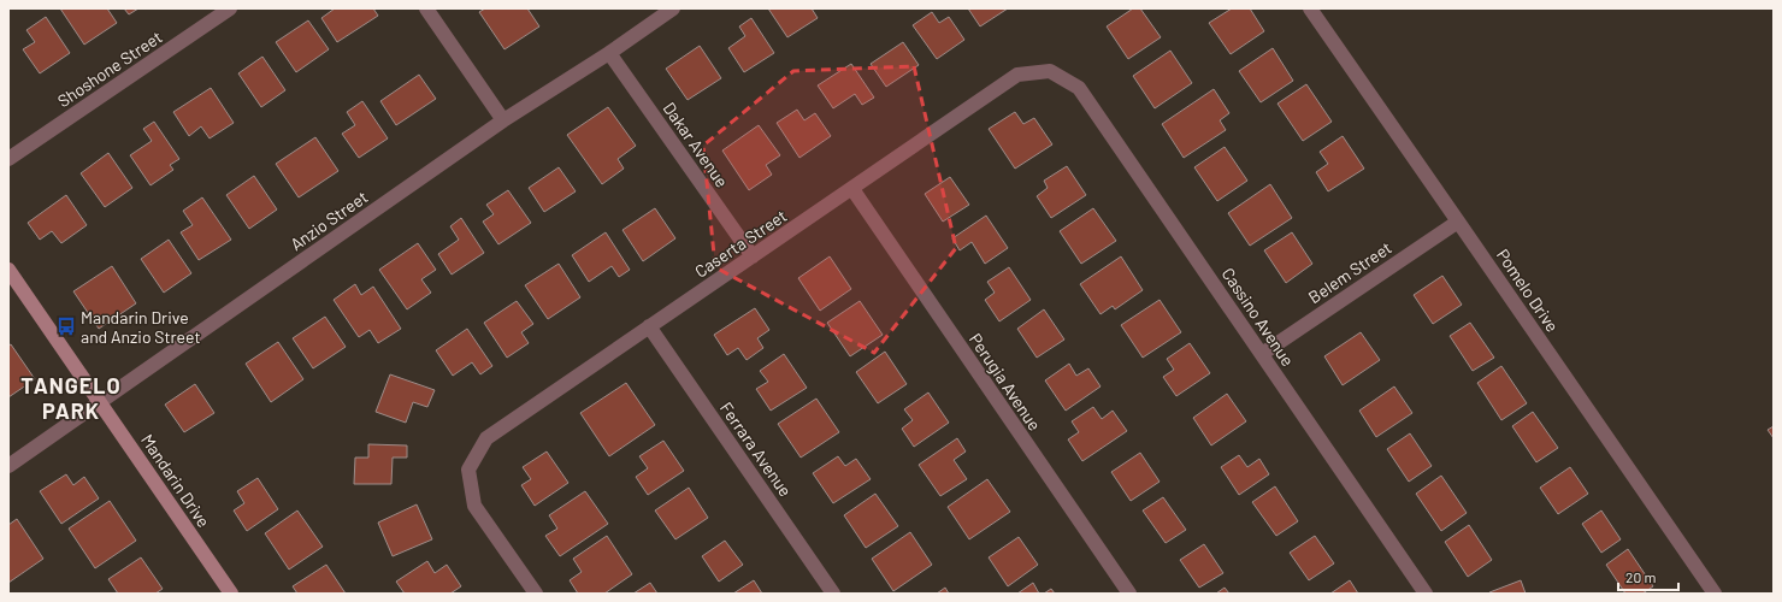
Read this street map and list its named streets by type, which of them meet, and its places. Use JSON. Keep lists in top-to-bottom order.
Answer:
{
  "streets": {
    "street": [
      "Shoshone Street",
      "Dakar Avenue",
      "Anzio Street",
      "Caserta Street",
      "Belem Street",
      "Pomelo Drive",
      "Cassino Avenue",
      "Perugia Avenue",
      "Ferrara Avenue",
      "Mandarin Drive"
    ]
  },
  "crossings": [
    ["Dakar Avenue", "Anzio Street"],
    ["Dakar Avenue", "Caserta Street"],
    ["Anzio Street", "Mandarin Drive"],
    ["Caserta Street", "Cassino Avenue"],
    ["Caserta Street", "Perugia Avenue"],
    ["Caserta Street", "Ferrara Avenue"],
    ["Belem Street", "Pomelo Drive"],
    ["Belem Street", "Cassino Avenue"]
  ],
  "districts": ["TANGELO PARK"],
  "places": {
    "bus stop": ["Mandarin Drive and Anzio Street"]
  },
  "scale_bar": "20 m"
}
